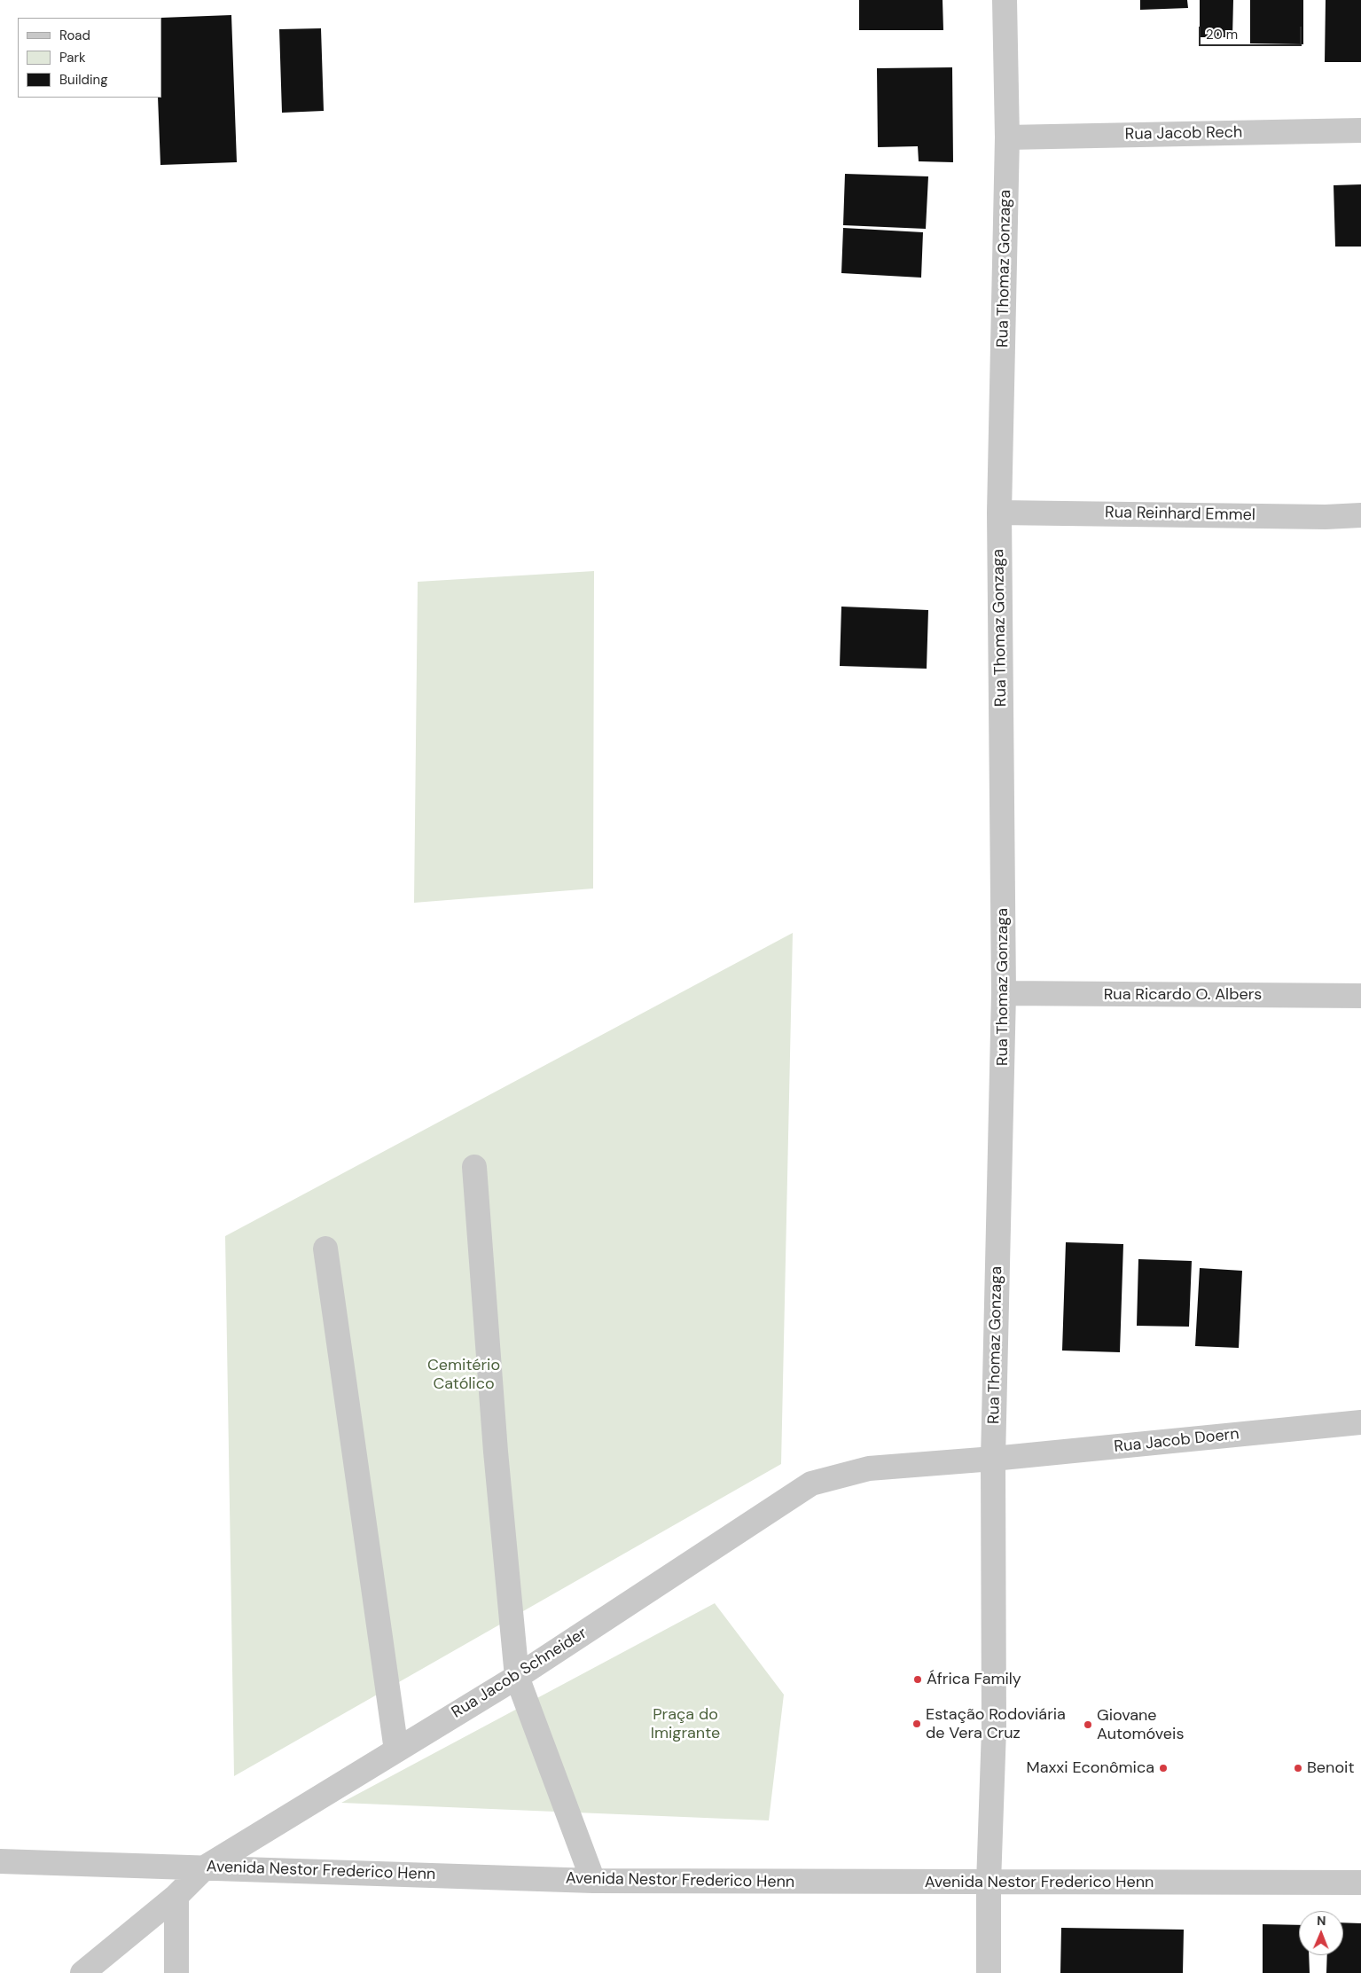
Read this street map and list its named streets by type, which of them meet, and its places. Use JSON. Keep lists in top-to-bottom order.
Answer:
{
  "streets": {
    "street": [
      "Rua Jacob Rech",
      "Rua Thomaz Gonzaga",
      "Rua Reinhard Emmel",
      "Rua Ricardo O. Albers",
      "Rua Jacob Doern",
      "Rua Jacob Schneider",
      "Avenida Nestor Frederico Henn"
    ]
  },
  "crossings": [
    ["Rua Jacob Rech", "Rua Thomaz Gonzaga"],
    ["Rua Thomaz Gonzaga", "Rua Reinhard Emmel"],
    ["Rua Thomaz Gonzaga", "Rua Ricardo O. Albers"],
    ["Rua Thomaz Gonzaga", "Rua Jacob Doern"],
    ["Rua Thomaz Gonzaga", "Rua Jacob Schneider"],
    ["Rua Thomaz Gonzaga", "Avenida Nestor Frederico Henn"],
    ["Rua Jacob Doern", "Rua Jacob Schneider"],
    ["Rua Jacob Schneider", "Avenida Nestor Frederico Henn"]
  ],
  "parks": ["Cemitério Católico", "Praça do Imigrante"],
  "places": [
    "África Family",
    "Estação Rodoviária de Vera Cruz",
    "Giovane Automóveis",
    "Maxxi Econômica",
    "Benoit"
  ],
  "legend": ["Road", "Park", "Building"],
  "scale_bar": "20 m",
  "north": "top"
}
